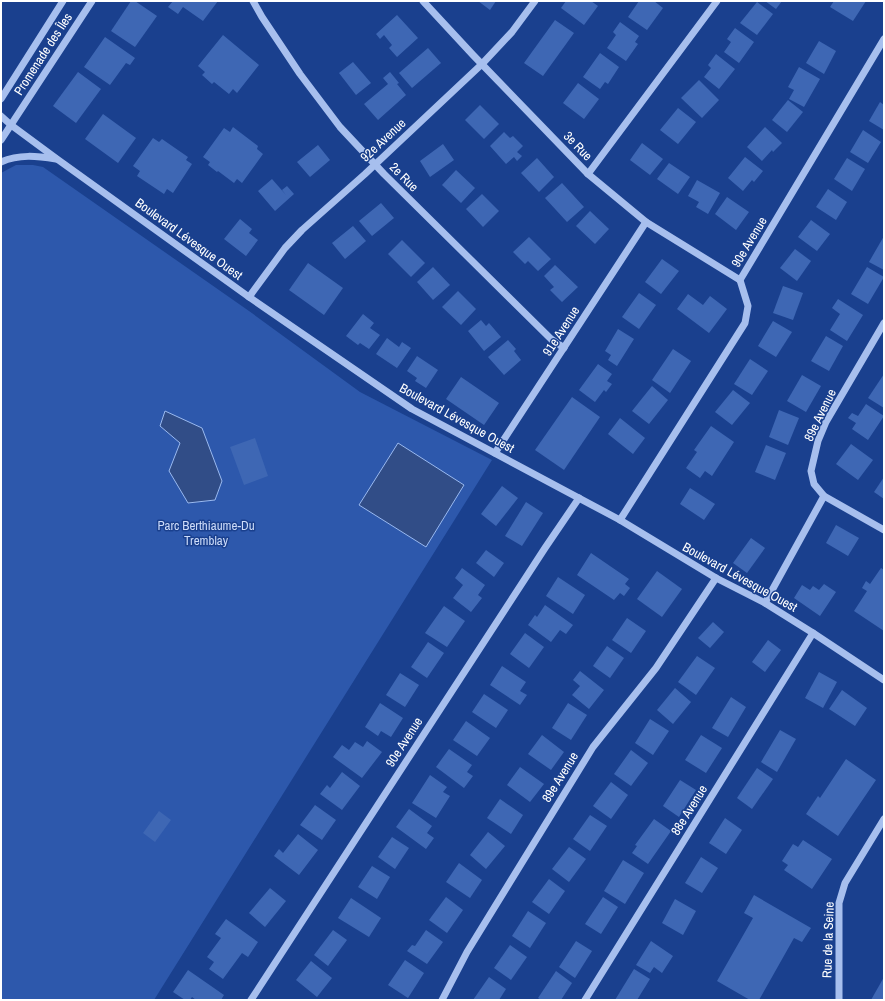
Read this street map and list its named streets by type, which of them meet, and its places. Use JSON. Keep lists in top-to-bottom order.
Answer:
{
  "streets": {
    "street": [
      "Promenade des Îles",
      "92e Avenue",
      "3e Rue",
      "2e Rue",
      "Boulevard Lévesque Ouest",
      "90e Avenue",
      "91e Avenue",
      "89e Avenue",
      "88e Avenue",
      "Rue de la Seine"
    ]
  },
  "crossings": [
    ["Promenade des Îles", "Boulevard Lévesque Ouest"],
    ["92e Avenue", "3e Rue"],
    ["92e Avenue", "2e Rue"],
    ["92e Avenue", "Boulevard Lévesque Ouest"],
    ["3e Rue", "90e Avenue"],
    ["3e Rue", "91e Avenue"],
    ["2e Rue", "91e Avenue"],
    ["Boulevard Lévesque Ouest", "90e Avenue"],
    ["Boulevard Lévesque Ouest", "91e Avenue"],
    ["Boulevard Lévesque Ouest", "89e Avenue"],
    ["Boulevard Lévesque Ouest", "88e Avenue"]
  ],
  "parks": ["Parc Berthiaume-Du Tremblay"]
}
